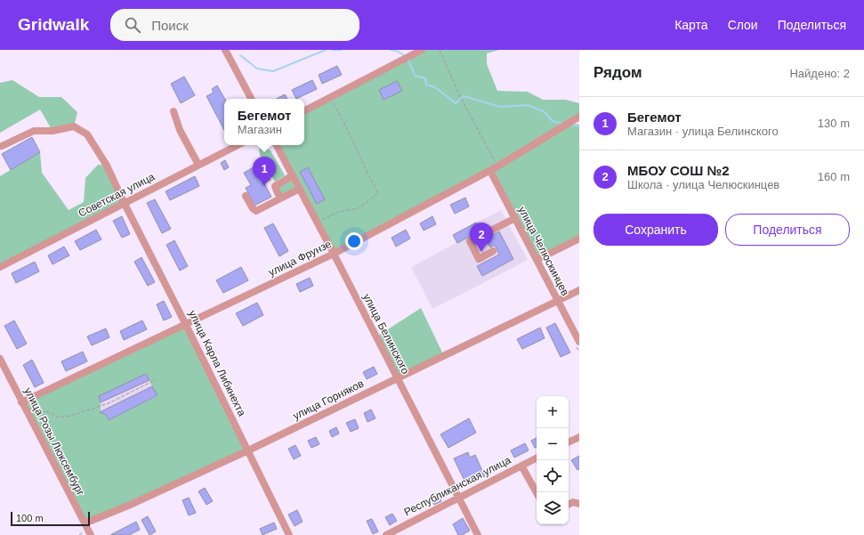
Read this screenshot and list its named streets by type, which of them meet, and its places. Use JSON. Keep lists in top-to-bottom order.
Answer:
{
  "streets": {
    "street": [
      "Советская улица",
      "улица Челюскинцев",
      "улица Фрунзе",
      "улица Белинского",
      "улица Карла Либкнехта",
      "улица Горняков",
      "улица Розы Люксембург",
      "Республиканская улица"
    ]
  },
  "crossings": [
    ["Советская улица", "улица Карла Либкнехта"],
    ["улица Челюскинцев", "улица Фрунзе"],
    ["улица Челюскинцев", "улица Горняков"],
    ["улица Фрунзе", "улица Белинского"],
    ["улица Фрунзе", "улица Карла Либкнехта"],
    ["улица Фрунзе", "улица Розы Люксембург"],
    ["улица Белинского", "улица Горняков"],
    ["улица Белинского", "Республиканская улица"],
    ["улица Карла Либкнехта", "улица Горняков"],
    ["улица Горняков", "улица Розы Люксембург"]
  ],
  "scale_bar": "100 m",
  "page": {
    "header": "Gridwalk",
    "search": "Поиск",
    "nav": ["Карта", "Слои", "Поделиться"],
    "heading": ["Рядом", "Найдено: 2"],
    "list": [
      {
        "mark": "1",
        "name": "Бегемот",
        "note": "Магазин · улица Белинского",
        "value": "130 m"
      },
      {
        "mark": "2",
        "name": "МБОУ СОШ №2",
        "note": "Школа · улица Челюскинцев",
        "value": "160 m"
      }
    ],
    "popup": ["Бегемот", "Магазин"],
    "pins": ["1", "2"],
    "buttons": ["Сохранить", "Поделиться"],
    "map_buttons": ["+", "−"],
    "scale": "100 m"
  }
}
